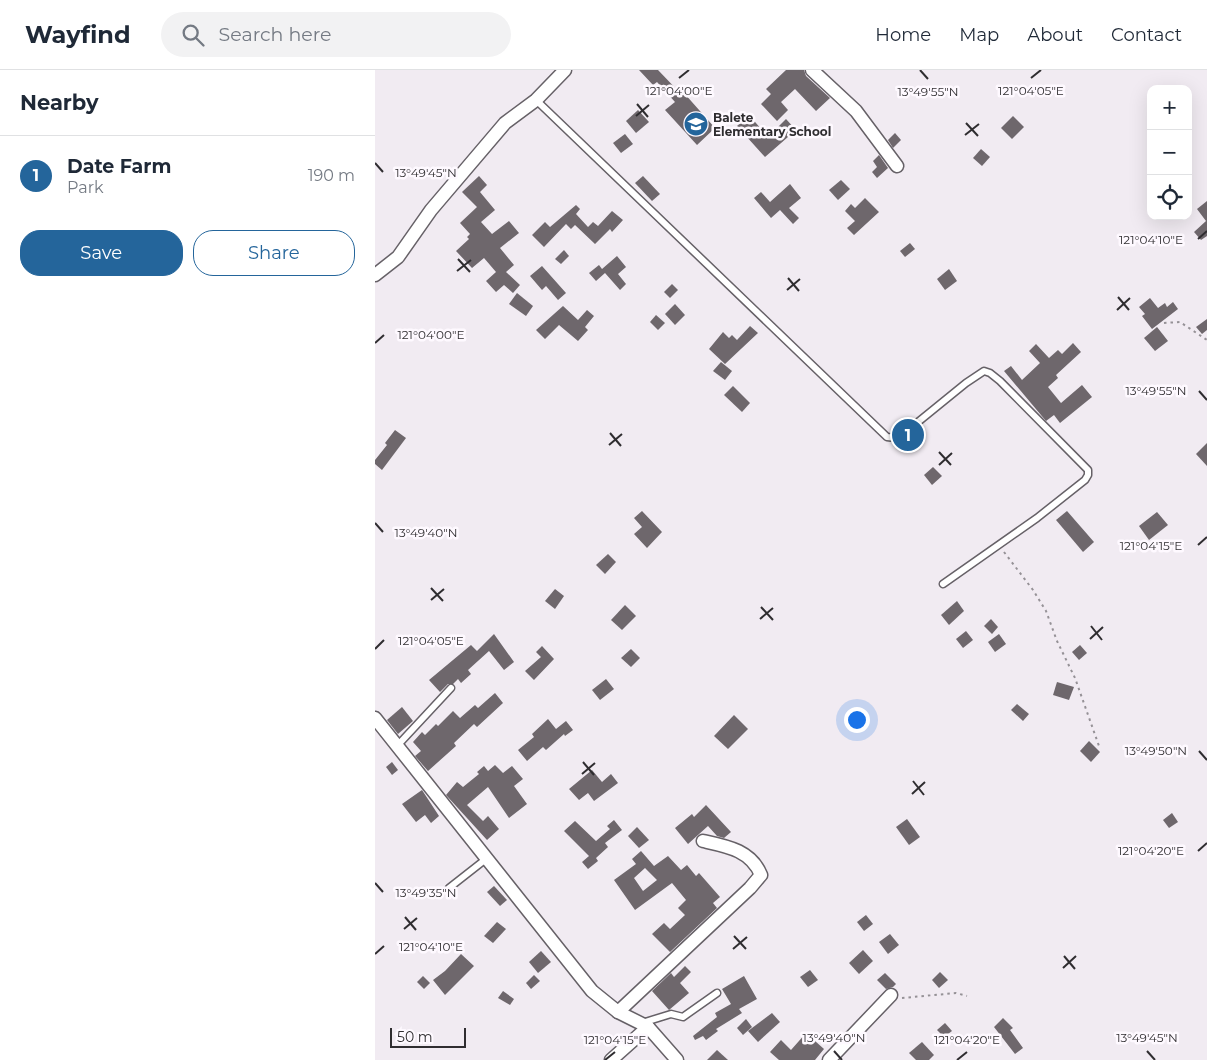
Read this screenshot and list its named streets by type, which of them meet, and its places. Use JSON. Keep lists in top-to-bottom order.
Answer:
{
  "places": {
    "school or university": ["Balete Elementary School"]
  },
  "scale_bar": "50 m",
  "page": {
    "header": "Wayfind",
    "search": "Search here",
    "nav": [
      "Home",
      "Map",
      "About",
      "Contact"
    ],
    "heading": "Nearby",
    "map_buttons": ["+", "−"],
    "list": [
      {
        "mark": "1",
        "name": "Date Farm",
        "note": "Park",
        "value": "190 m"
      }
    ],
    "buttons": ["Save", "Share"],
    "pins": "1",
    "scale": "50 m"
  },
  "coordinates": [
    "121°04'00\"E",
    "121°04'05\"E",
    "13°49'55\"N",
    "13°49'45\"N",
    "121°04'10\"E",
    "13°49'40\"N",
    "121°04'15\"E",
    "13°49'50\"N",
    "121°04'20\"E",
    "13°49'35\"N"
  ]
}
